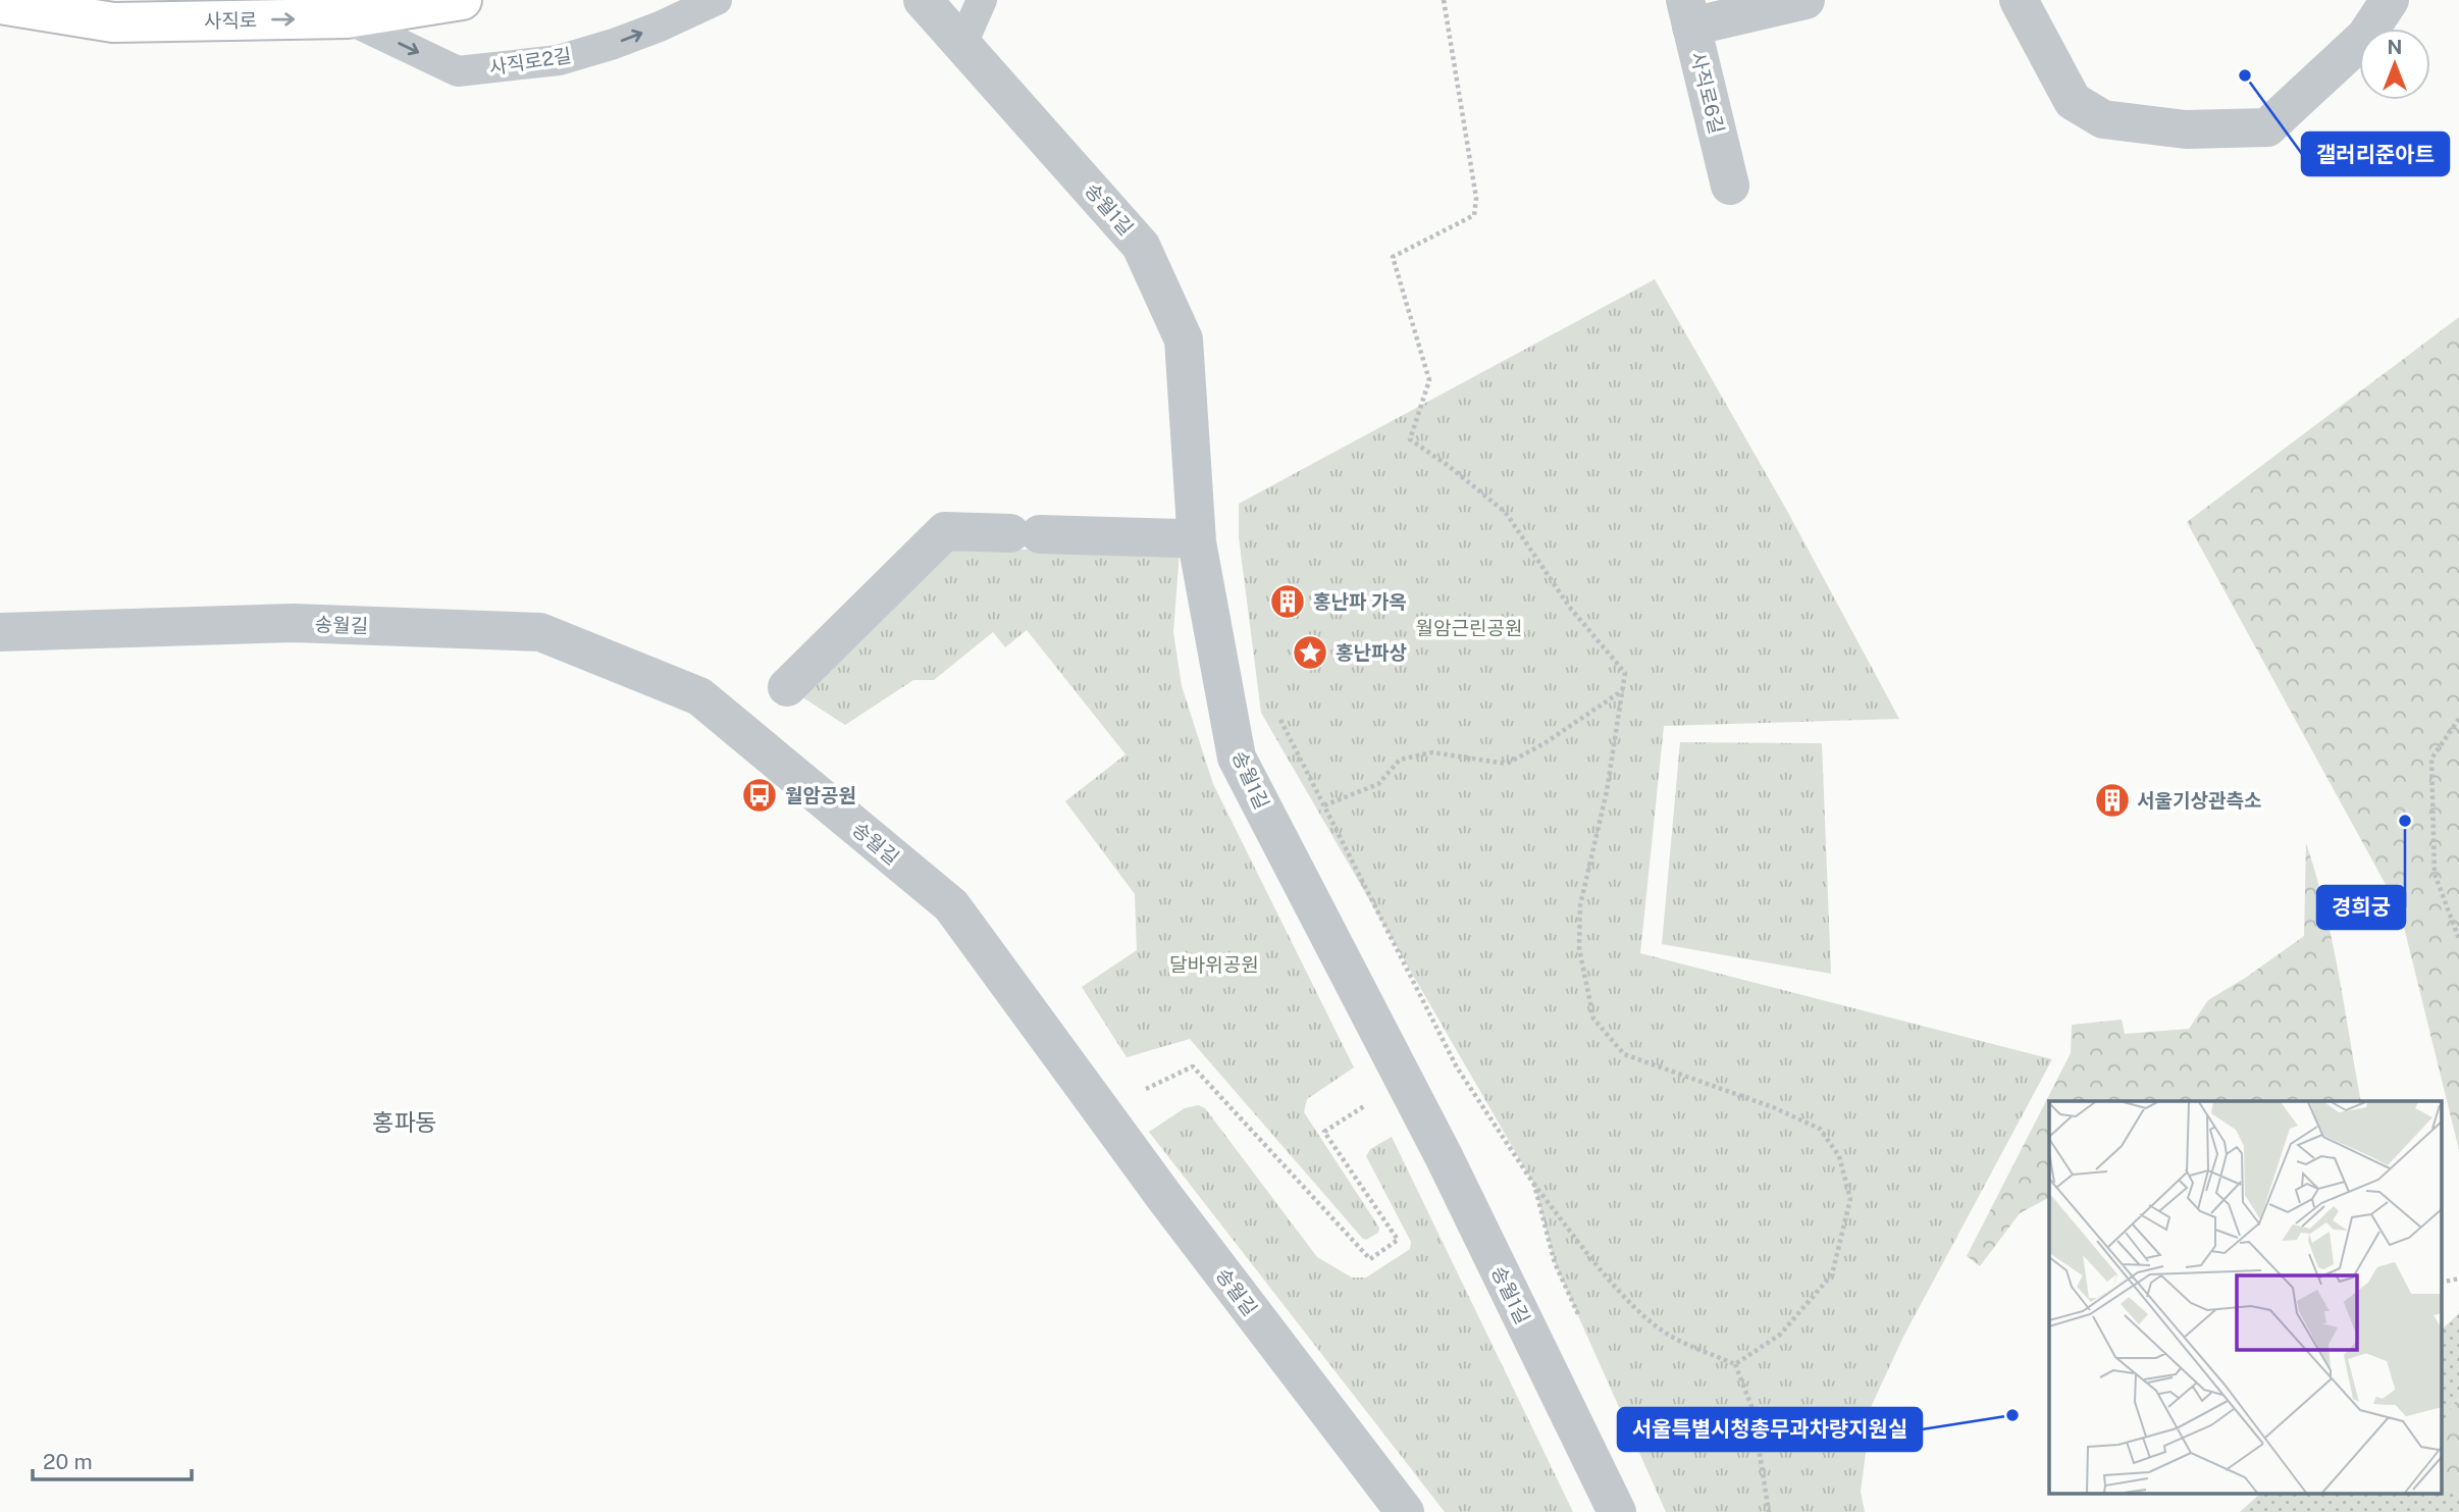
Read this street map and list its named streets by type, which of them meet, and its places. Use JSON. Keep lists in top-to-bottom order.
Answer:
{
  "streets": {
    "main road": ["사직로"],
    "street": ["사직로6길", "송월1길", "송월길"],
    "lane": ["사직로2길"]
  },
  "crossings": [
    ["사직로", "사직로2길"]
  ],
  "one_way": ["사직로", "사직로2길"],
  "districts": ["홍파동"],
  "parks": ["월암근린공원", "달바위공원"],
  "places": {
    "other": ["갤러리준아트", "경희궁", "서울특별시청총무과차량지원실"],
    "building": ["홍난파 가옥", "서울기상관측소"],
    "place": ["홍난파상"],
    "bus stop": ["월암공원"]
  },
  "scale_bar": "20 m",
  "north": "top"
}
